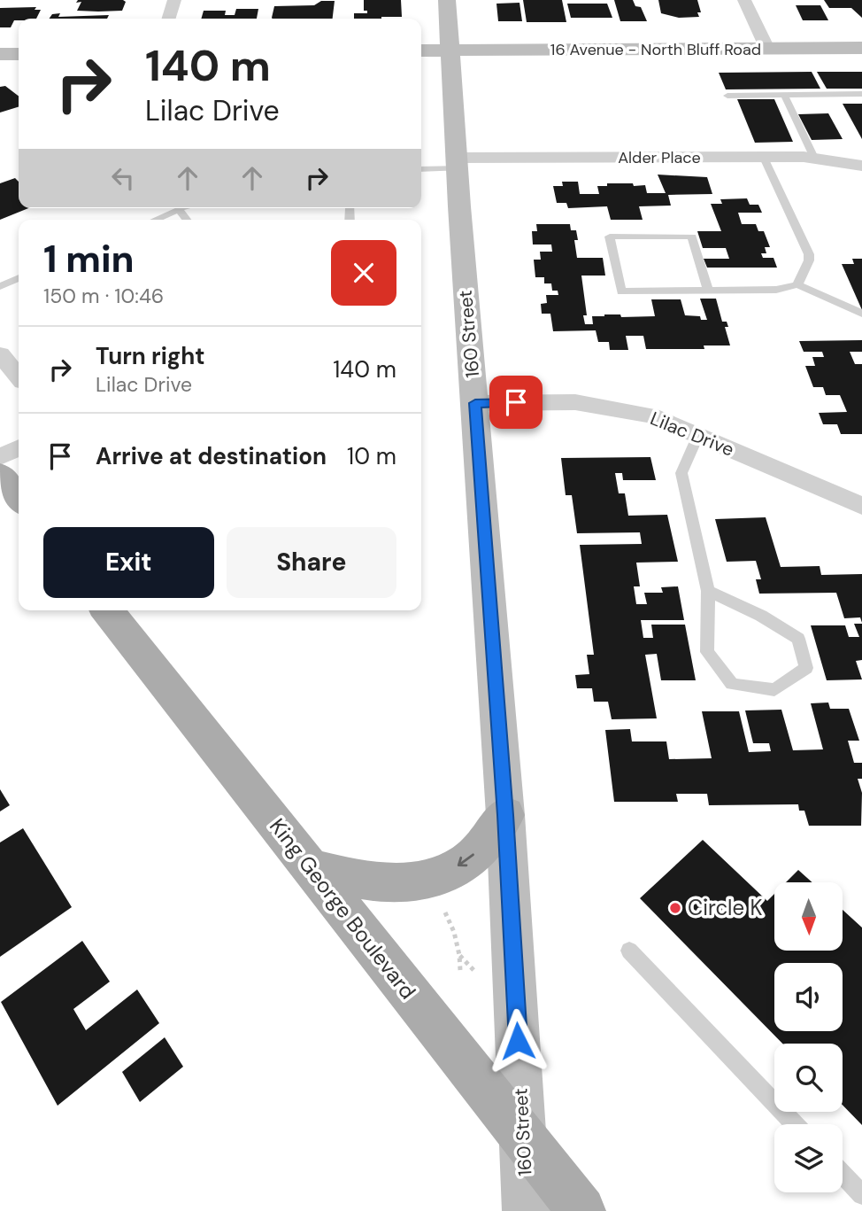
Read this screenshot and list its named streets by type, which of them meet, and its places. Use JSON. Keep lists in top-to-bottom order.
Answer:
{
  "streets": {
    "main road": ["16 Avenue - North Bluff Road", "160 Street", "King George Boulevard"],
    "street": ["Alder Place", "Lilac Drive"]
  },
  "crossings": [
    ["16 Avenue - North Bluff Road", "160 Street"],
    ["Alder Place", "160 Street"],
    ["160 Street", "Lilac Drive"],
    ["160 Street", "King George Boulevard"]
  ],
  "places": ["Circle K"],
  "north": "bottom",
  "page": {
    "turn": ["140 m", "Lilac Drive"],
    "heading": ["1 min", "150 m · 10:46"],
    "list": [
      {
        "name": "Turn right",
        "note": "Lilac Drive",
        "value": "140 m"
      },
      {
        "name": "Arrive at destination",
        "value": "10 m"
      }
    ],
    "buttons": ["Exit", "Share"]
  }
}
